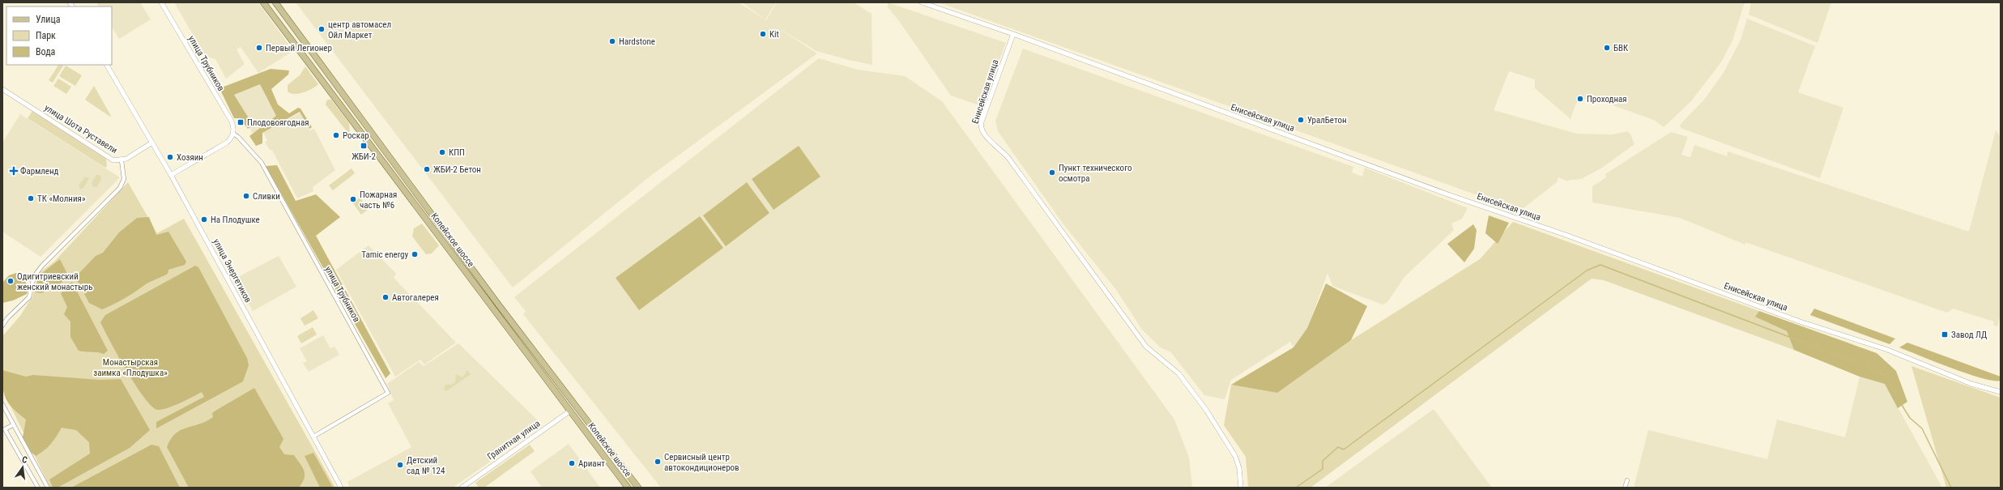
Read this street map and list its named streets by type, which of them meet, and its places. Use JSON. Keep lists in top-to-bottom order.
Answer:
{
  "streets": {
    "main road": ["Копейское шоссе", "Гранитная улица"],
    "street": [
      "улица Трубников",
      "Енисейская улица",
      "улица Шота Руставели",
      "улица Энергетиков"
    ]
  },
  "crossings": [
    ["улица Трубников", "улица Энергетиков"],
    ["улица Шота Руставели", "улица Энергетиков"],
    ["Копейское шоссе", "Гранитная улица"]
  ],
  "parks": ["Монастырская заимка «Плодушка»"],
  "places": {
    "other": [
      "центр автомасел Ойл Маркет",
      "Kit",
      "Hardstone",
      "Первый Легионер",
      "БВК",
      "Проходная",
      "УралБетон",
      "Роскар",
      "КПП",
      "Хозяин",
      "ЖБИ-2 Бетон",
      "Пункт технического осмотра",
      "Сливки",
      "ТК «Молния»",
      "Пожарная часть №6",
      "На Плодушке",
      "Tamic energy",
      "Одигитриевский женский монастырь",
      "Автогалерея",
      "Сервисный центр автокондиционеров",
      "Ариант",
      "Детский сад № 124"
    ],
    "transit": ["Плодовоягодная", "ЖБИ-2", "Завод ЛД"],
    "health": ["Фармленд"]
  },
  "legend": ["Улица", "Парк", "Вода"],
  "north": "top"
}
